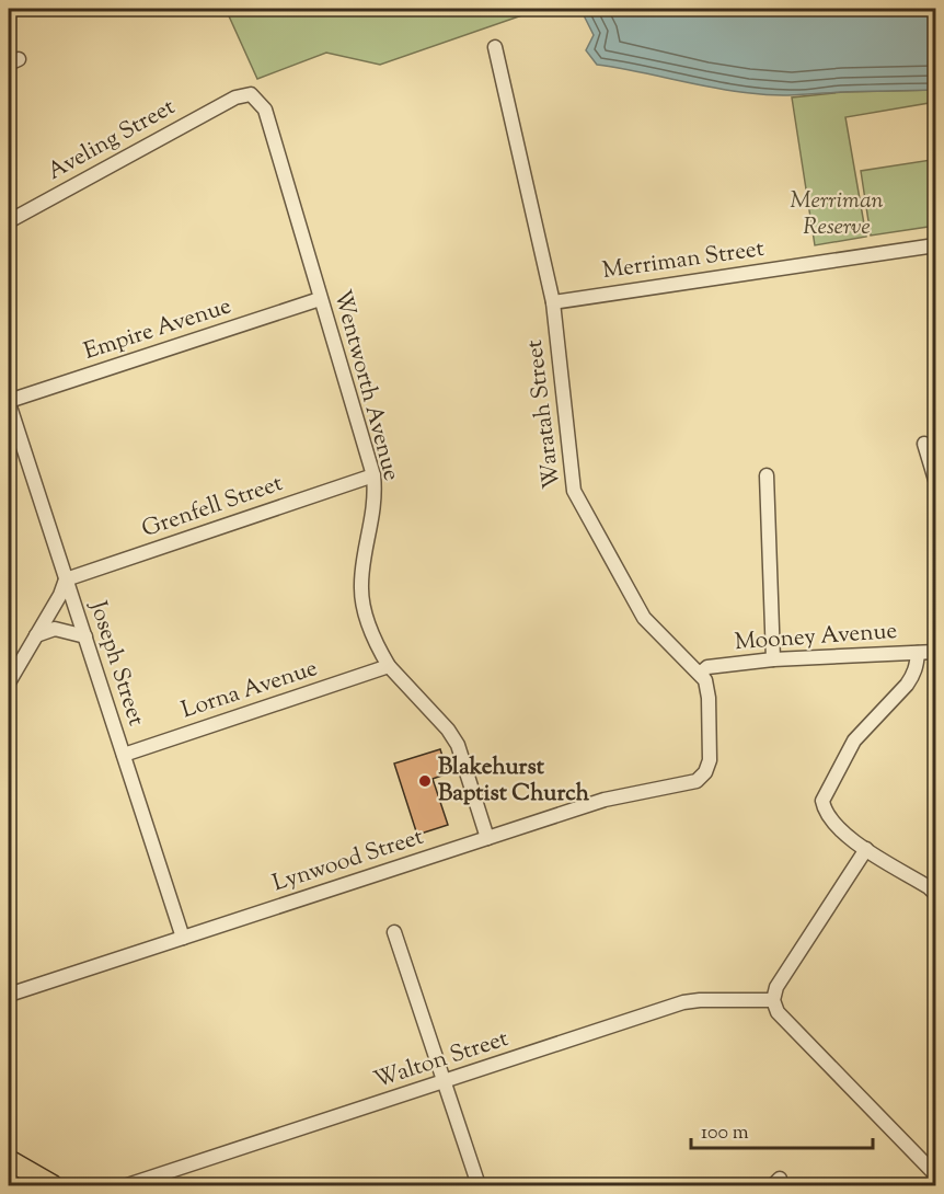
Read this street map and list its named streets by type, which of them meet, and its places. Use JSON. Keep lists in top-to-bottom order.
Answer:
{
  "streets": {
    "street": [
      "Aveling Street",
      "Merriman Street",
      "Empire Avenue",
      "Wentworth Avenue",
      "Waratah Street",
      "Grenfell Street",
      "Mooney Avenue",
      "Joseph Street",
      "Lorna Avenue",
      "Lynwood Street",
      "Walton Street"
    ]
  },
  "crossings": [
    ["Aveling Street", "Wentworth Avenue"],
    ["Merriman Street", "Waratah Street"],
    ["Empire Avenue", "Wentworth Avenue"],
    ["Empire Avenue", "Joseph Street"],
    ["Wentworth Avenue", "Grenfell Street"],
    ["Wentworth Avenue", "Lorna Avenue"],
    ["Wentworth Avenue", "Lynwood Street"],
    ["Waratah Street", "Mooney Avenue"],
    ["Waratah Street", "Lynwood Street"],
    ["Grenfell Street", "Joseph Street"],
    ["Joseph Street", "Lorna Avenue"],
    ["Joseph Street", "Lynwood Street"]
  ],
  "parks": ["Merriman Reserve"],
  "places": ["Blakehurst Baptist Church"],
  "scale_bar": "100 m"
}
